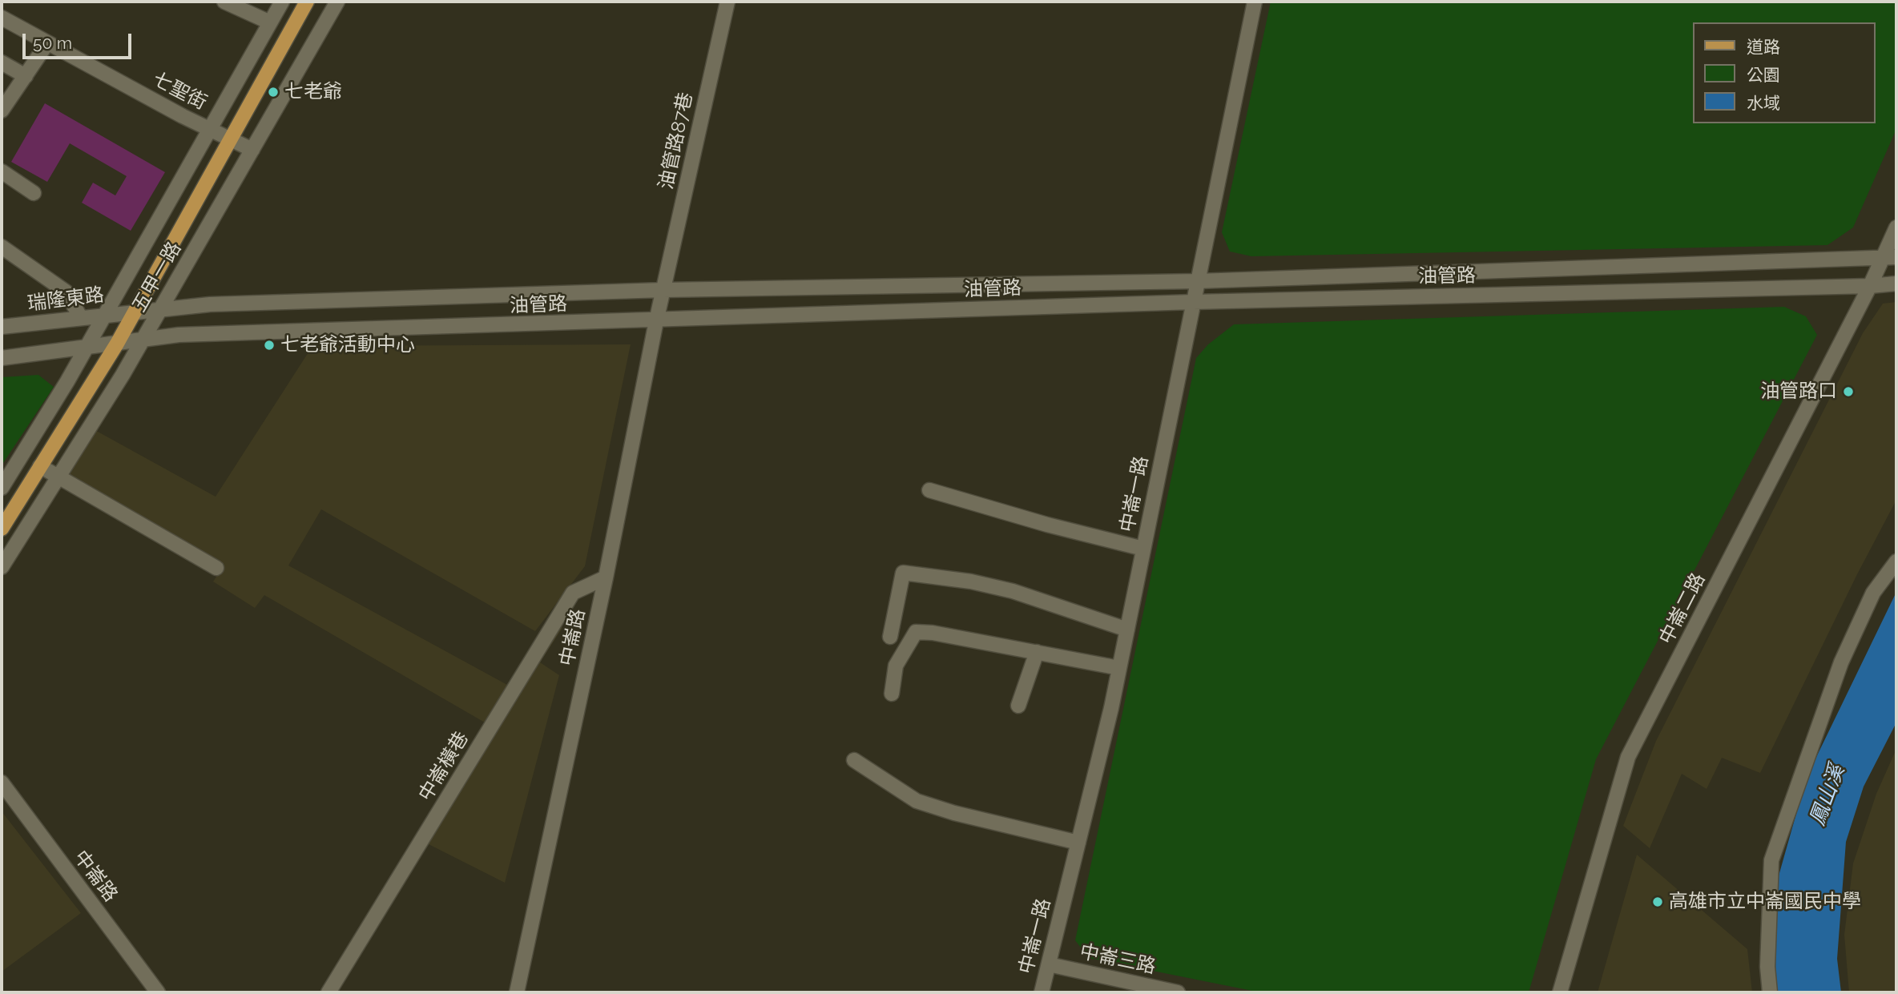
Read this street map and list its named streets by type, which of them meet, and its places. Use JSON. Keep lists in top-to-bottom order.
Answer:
{
  "streets": {
    "main road": ["五甲一路"],
    "street": [
      "七聖街",
      "油管路87巷",
      "油管路",
      "瑞隆東路",
      "中崙一路",
      "中崙二路",
      "中崙路",
      "中崙橫巷",
      "中崙三路"
    ]
  },
  "crossings": [
    ["七聖街", "五甲一路"],
    ["油管路87巷", "油管路"],
    ["油管路87巷", "中崙路"],
    ["油管路", "五甲一路"],
    ["油管路", "瑞隆東路"],
    ["油管路", "中崙一路"],
    ["油管路", "中崙二路"],
    ["油管路", "中崙路"],
    ["五甲一路", "瑞隆東路"],
    ["中崙一路", "中崙三路"],
    ["中崙路", "中崙橫巷"]
  ],
  "water": ["鳳山溪"],
  "places": [
    "七老爺",
    "七老爺活動中心",
    "油管路口",
    "高雄市立中崙國民中學"
  ],
  "legend": ["道路", "公園", "水域"],
  "scale_bar": "50 m"
}
